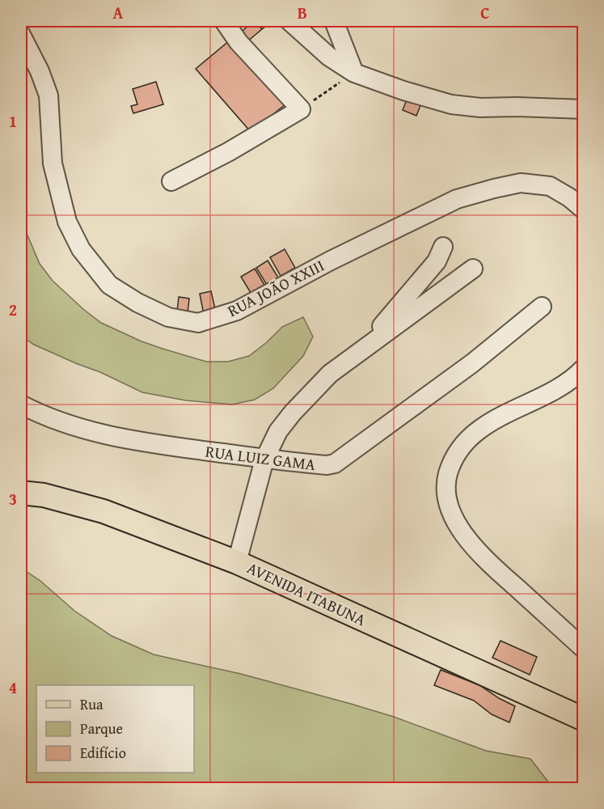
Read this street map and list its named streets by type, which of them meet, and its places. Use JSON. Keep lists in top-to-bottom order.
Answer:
{
  "streets": {
    "main road": ["AVENIDA ITABUNA"],
    "street": ["RUA JOÃO XXIII", "RUA LUIZ GAMA"]
  },
  "legend": ["Rua", "Parque", "Edifício"],
  "grid": {
    "columns": ["A", "B", "C"],
    "rows": [
      "1",
      "2",
      "3",
      "4"
    ]
  }
}
